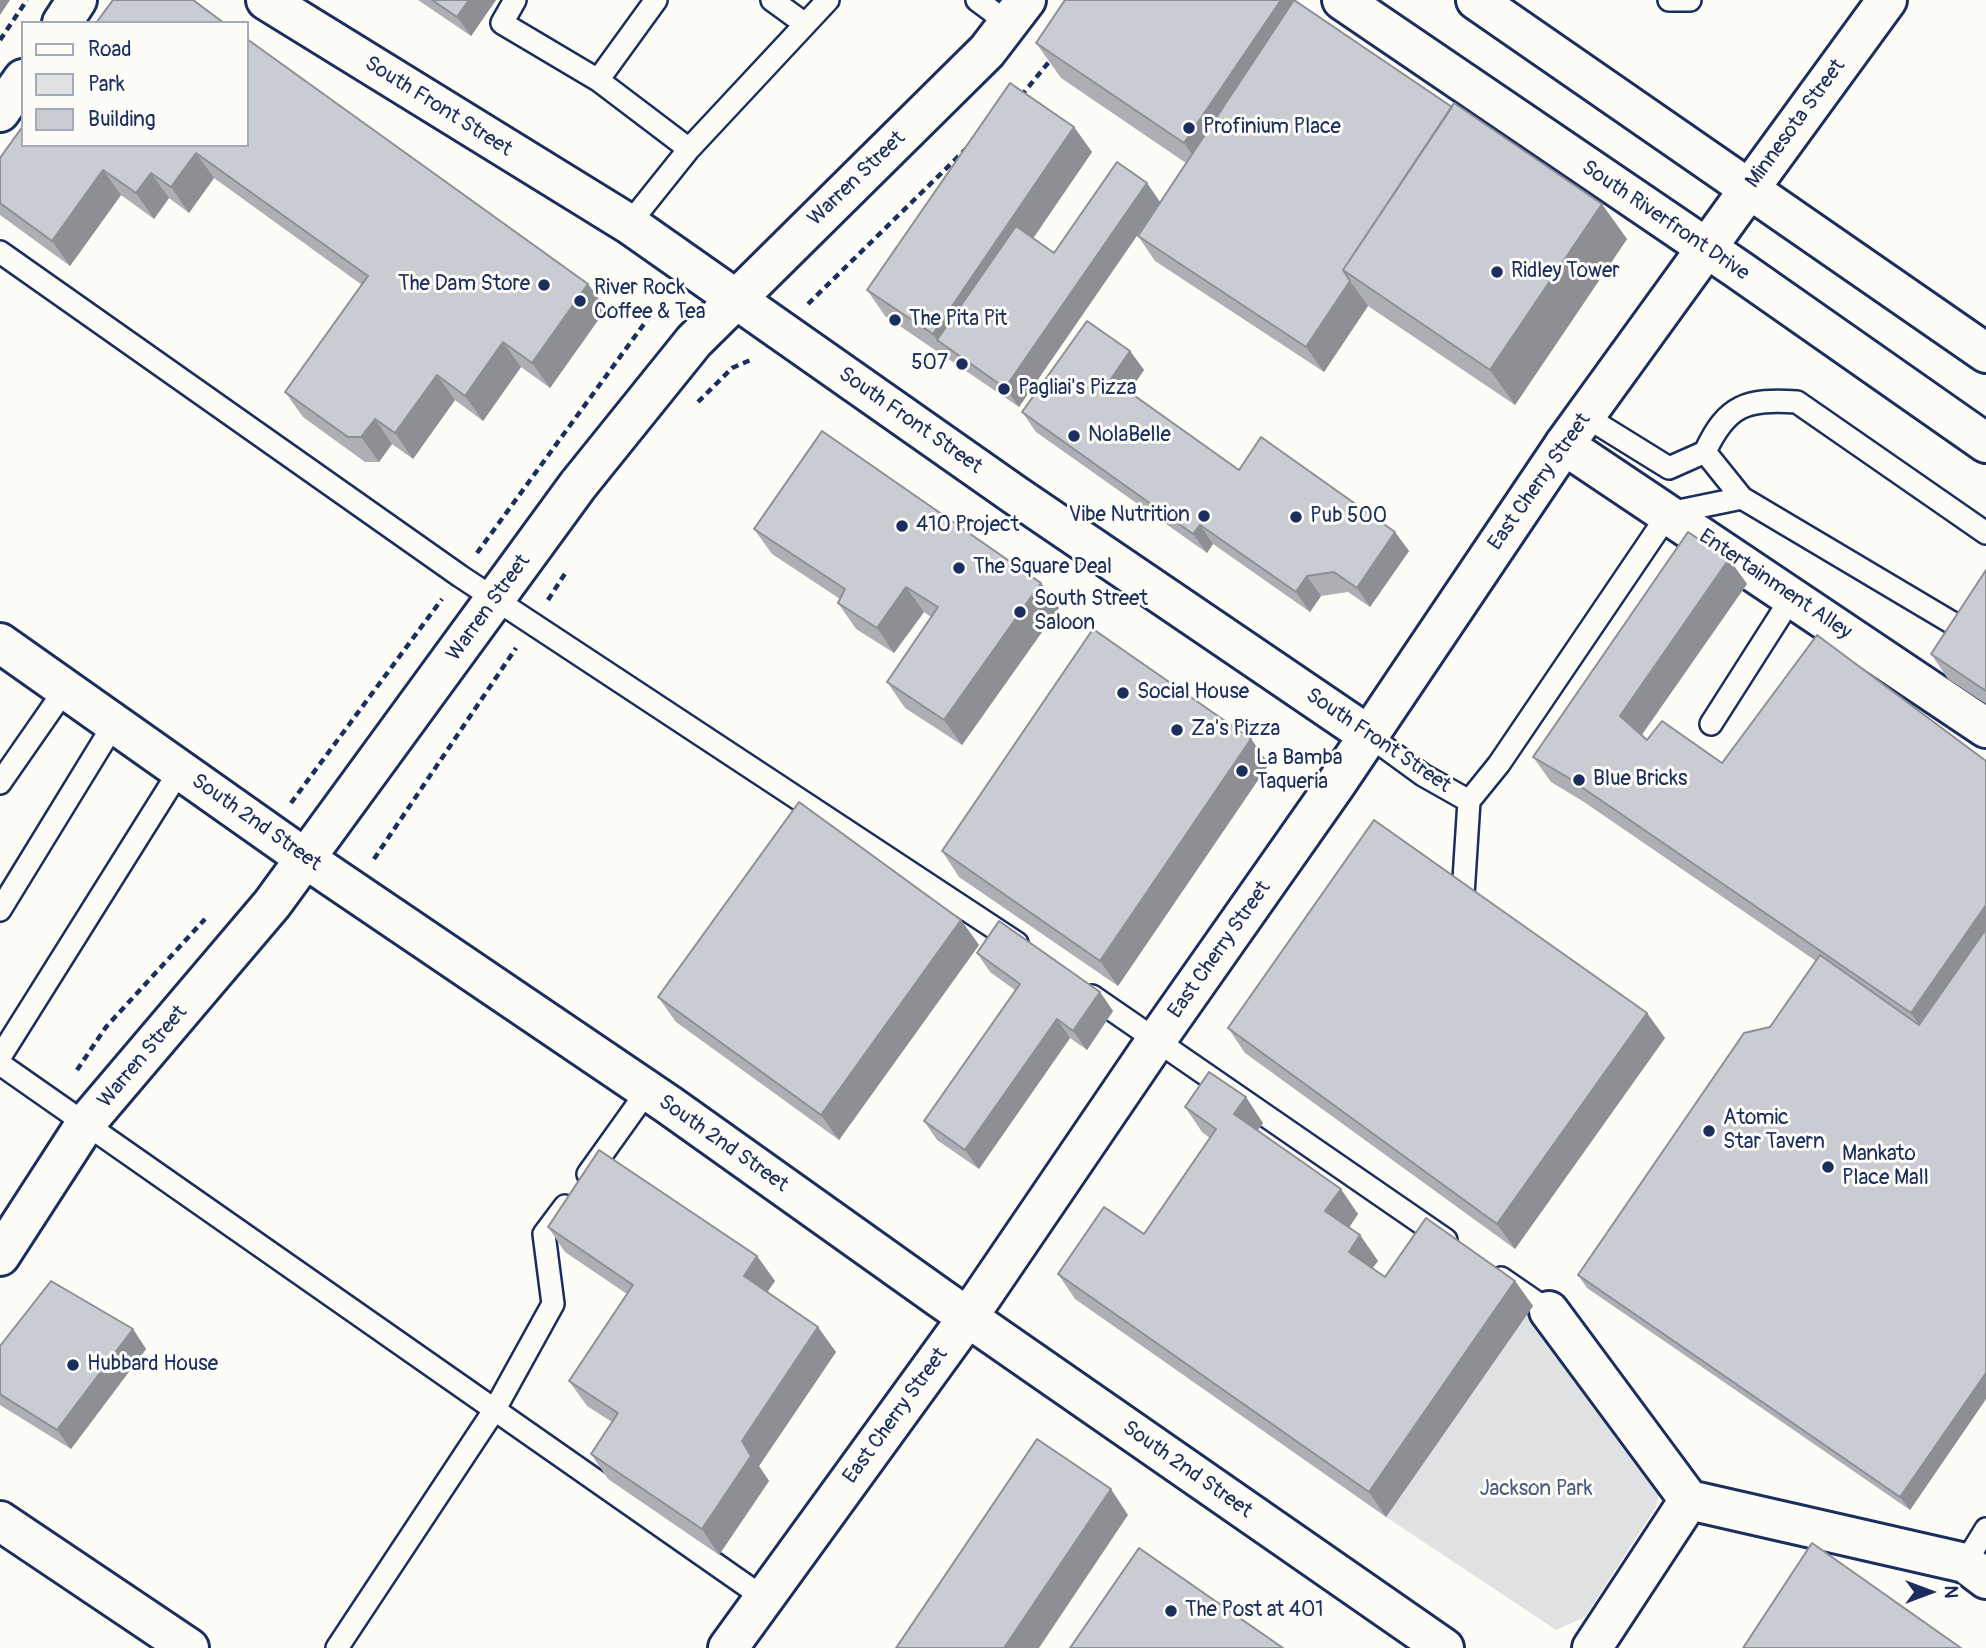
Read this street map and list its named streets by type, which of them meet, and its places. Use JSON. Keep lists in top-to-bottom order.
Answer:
{
  "streets": {
    "street": [
      "South Front Street",
      "Minnesota Street",
      "Warren Street",
      "South Riverfront Drive",
      "East Cherry Street",
      "Entertainment Alley",
      "South 2nd Street"
    ]
  },
  "crossings": [
    ["South Front Street", "Warren Street"],
    ["South Front Street", "East Cherry Street"],
    ["Minnesota Street", "South Riverfront Drive"],
    ["Minnesota Street", "East Cherry Street"],
    ["Warren Street", "South 2nd Street"],
    ["South Riverfront Drive", "East Cherry Street"],
    ["East Cherry Street", "Entertainment Alley"],
    ["East Cherry Street", "South 2nd Street"]
  ],
  "parks": ["Jackson Park"],
  "places": [
    "Profinium Place",
    "Ridley Tower",
    "The Dam Store",
    "River Rock Coffee & Tea",
    "The Pita Pit",
    "507",
    "Pagliai's Pizza",
    "NolaBelle",
    "Vibe Nutrition",
    "Pub 500",
    "410 Project",
    "The Square Deal",
    "South Street Saloon",
    "Social House",
    "Za's Pizza",
    "La Bamba Taqueria",
    "Blue Bricks",
    "Atomic Star Tavern",
    "Mankato Place Mall",
    "Hubbard House",
    "The Post at 401"
  ],
  "legend": ["Road", "Park", "Building"],
  "north": "right"
}
